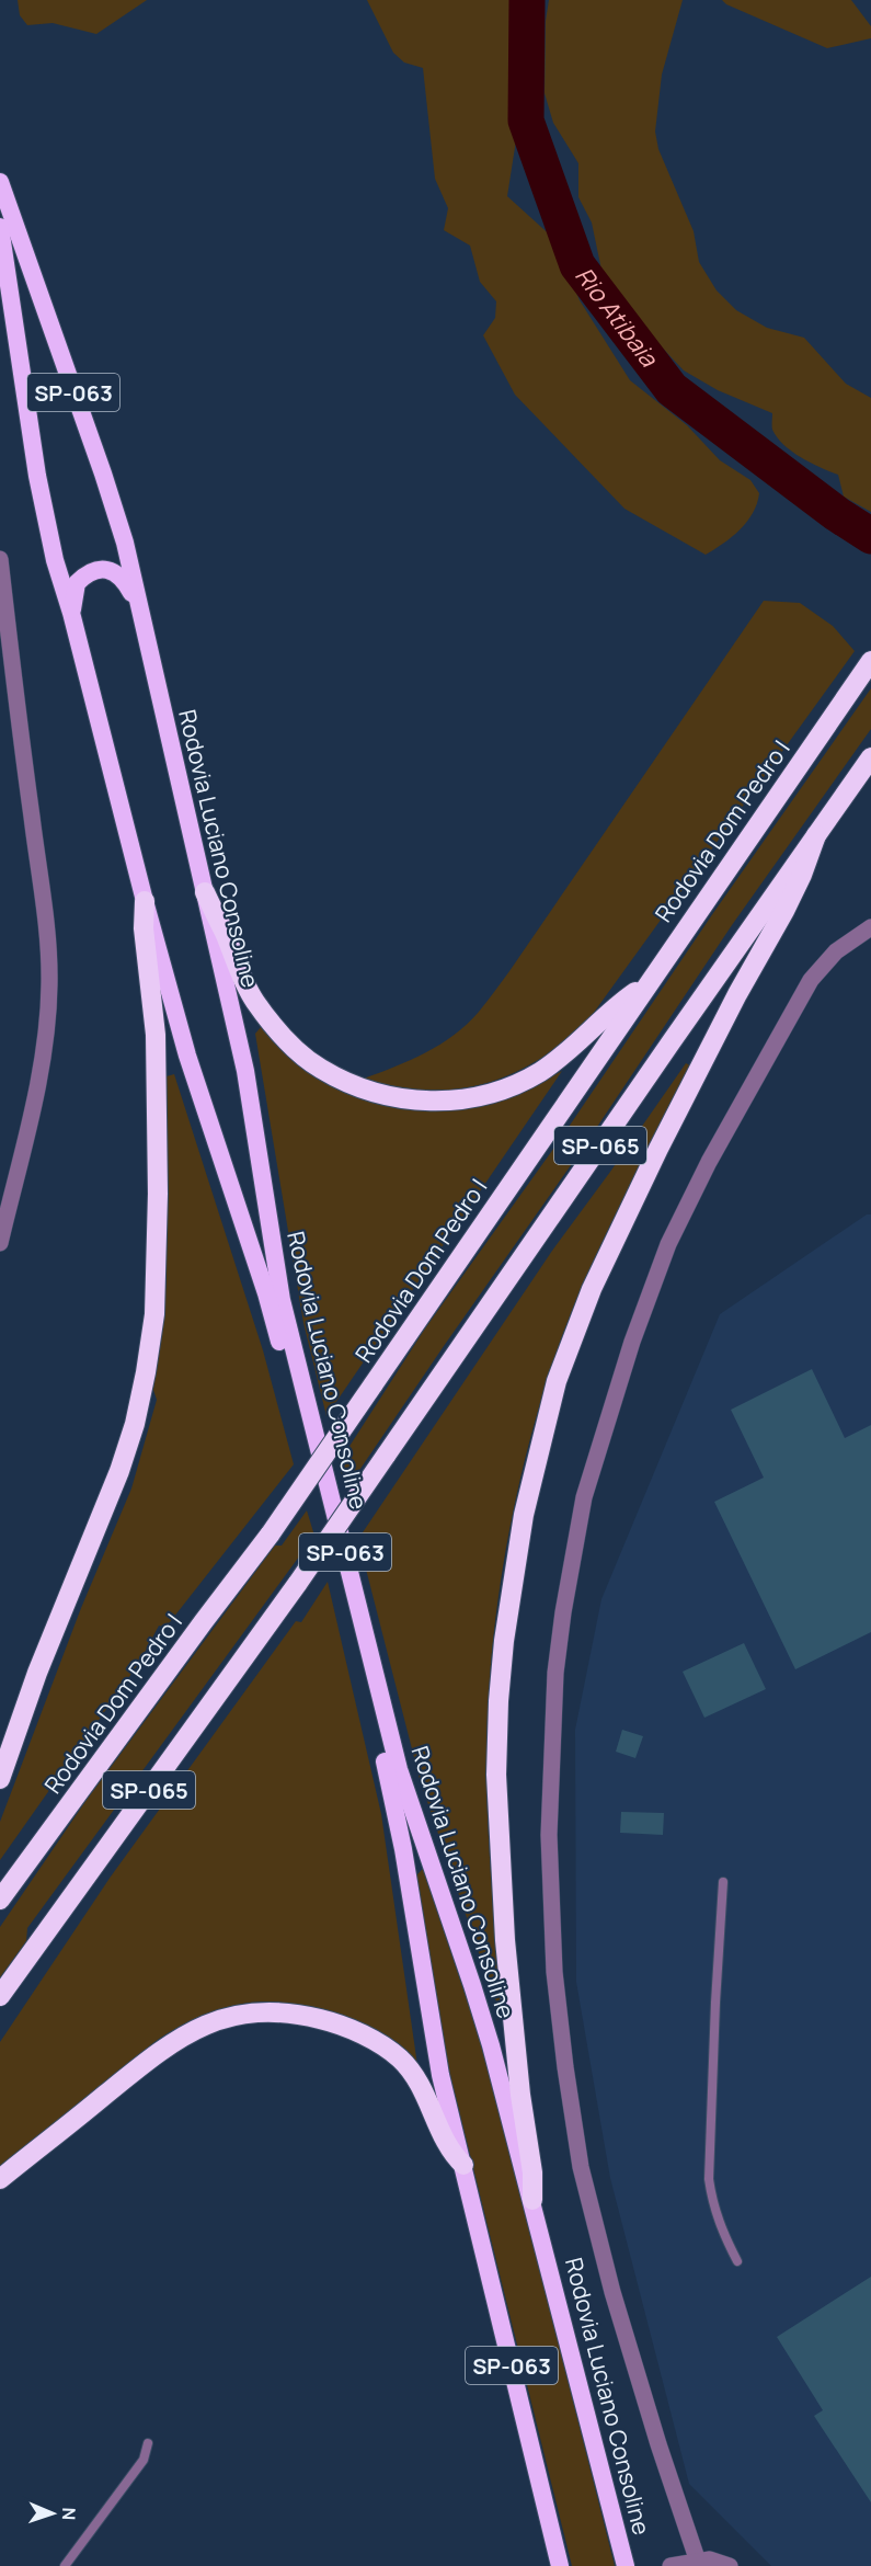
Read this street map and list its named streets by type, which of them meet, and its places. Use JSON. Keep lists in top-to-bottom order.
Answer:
{
  "streets": {
    "highway": [
      "SP-063",
      "Rodovia Dom Pedro I",
      "Rodovia Luciano Consoline",
      "SP-065"
    ]
  },
  "water": ["Rio Atibaia"],
  "north": "right"
}
